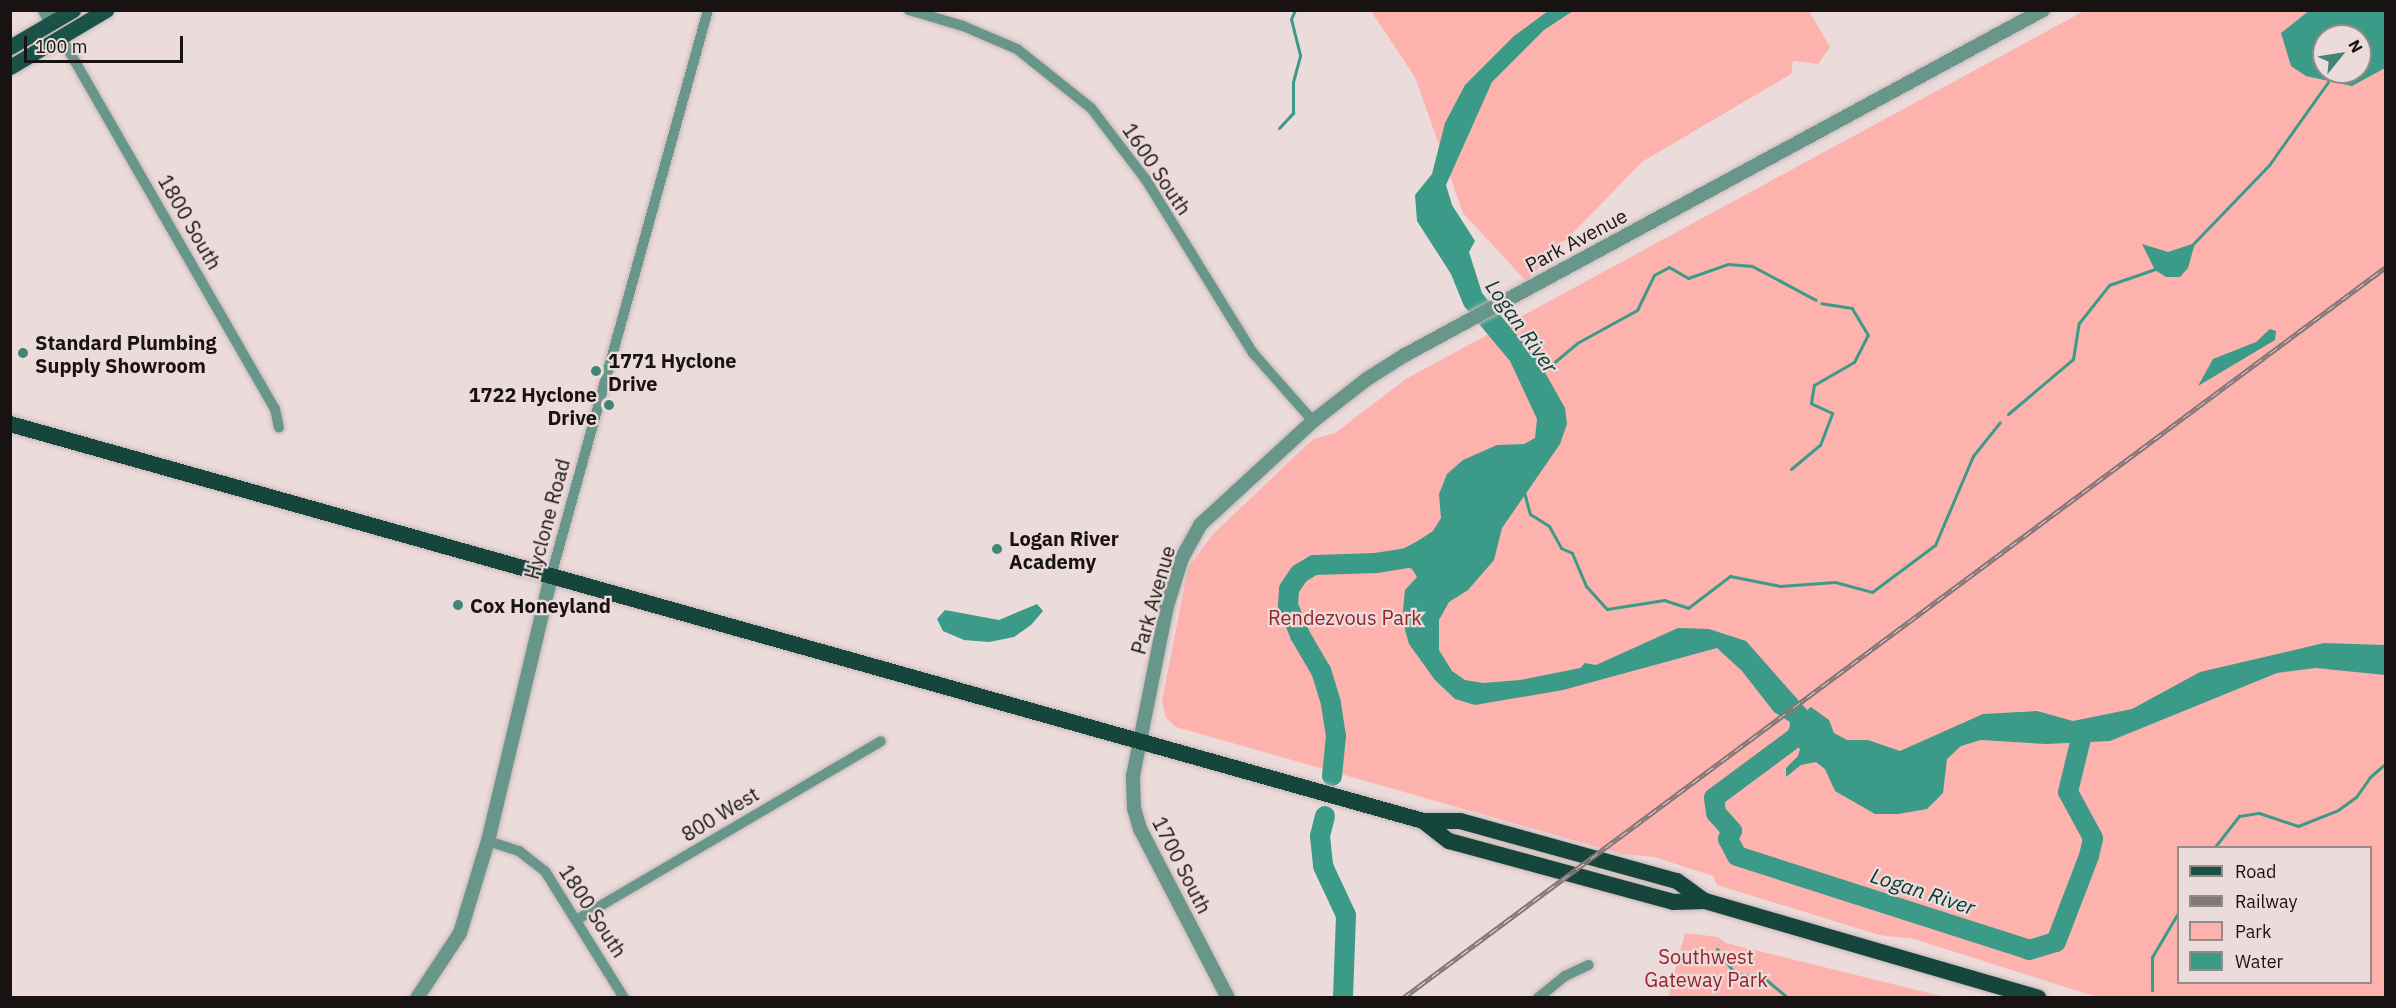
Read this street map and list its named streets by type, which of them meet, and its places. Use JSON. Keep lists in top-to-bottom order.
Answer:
{
  "streets": {
    "street": [
      "1600 South",
      "1800 South",
      "Park Avenue",
      "Hyclone Road",
      "800 West",
      "1700 South"
    ]
  },
  "crossings": [
    ["1600 South", "Park Avenue"],
    ["1800 South", "Hyclone Road"],
    ["1800 South", "800 West"],
    ["Park Avenue", "1700 South"]
  ],
  "water": ["Logan River"],
  "parks": ["Rendezvous Park", "Southwest Gateway Park"],
  "places": [
    "Standard Plumbing Supply Showroom",
    "1771 Hyclone Drive",
    "1722 Hyclone Drive",
    "Logan River Academy",
    "Cox Honeyland"
  ],
  "legend": [
    "Road",
    "Railway",
    "Park",
    "Water"
  ],
  "scale_bar": "100 m",
  "north": "top right"
}
